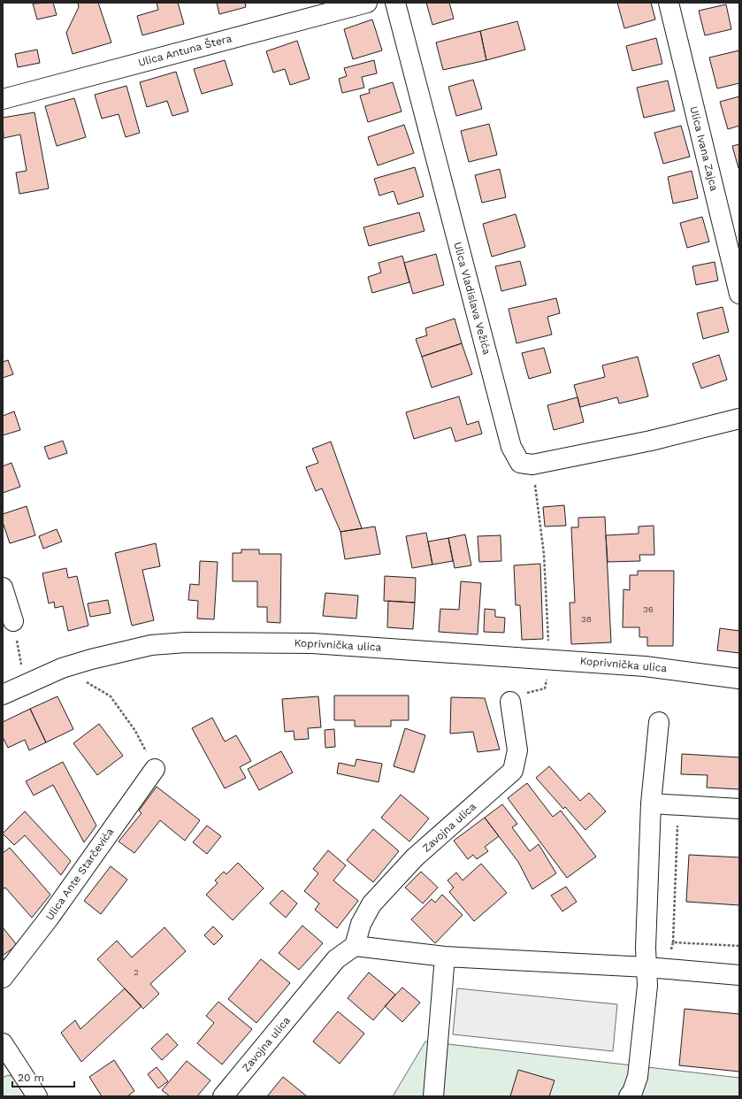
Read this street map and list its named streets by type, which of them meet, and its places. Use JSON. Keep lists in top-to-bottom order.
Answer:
{
  "streets": {
    "street": [
      "Ulica Antuna Štera",
      "Ulica Ivana Zajca",
      "Ulica Vladislava Vežića",
      "Koprivnička ulica",
      "Zavojna ulica",
      "Ulica Ante Starčevića"
    ]
  },
  "house_numbers": ["36", "38", "2"],
  "scale_bar": "20 m"
}
